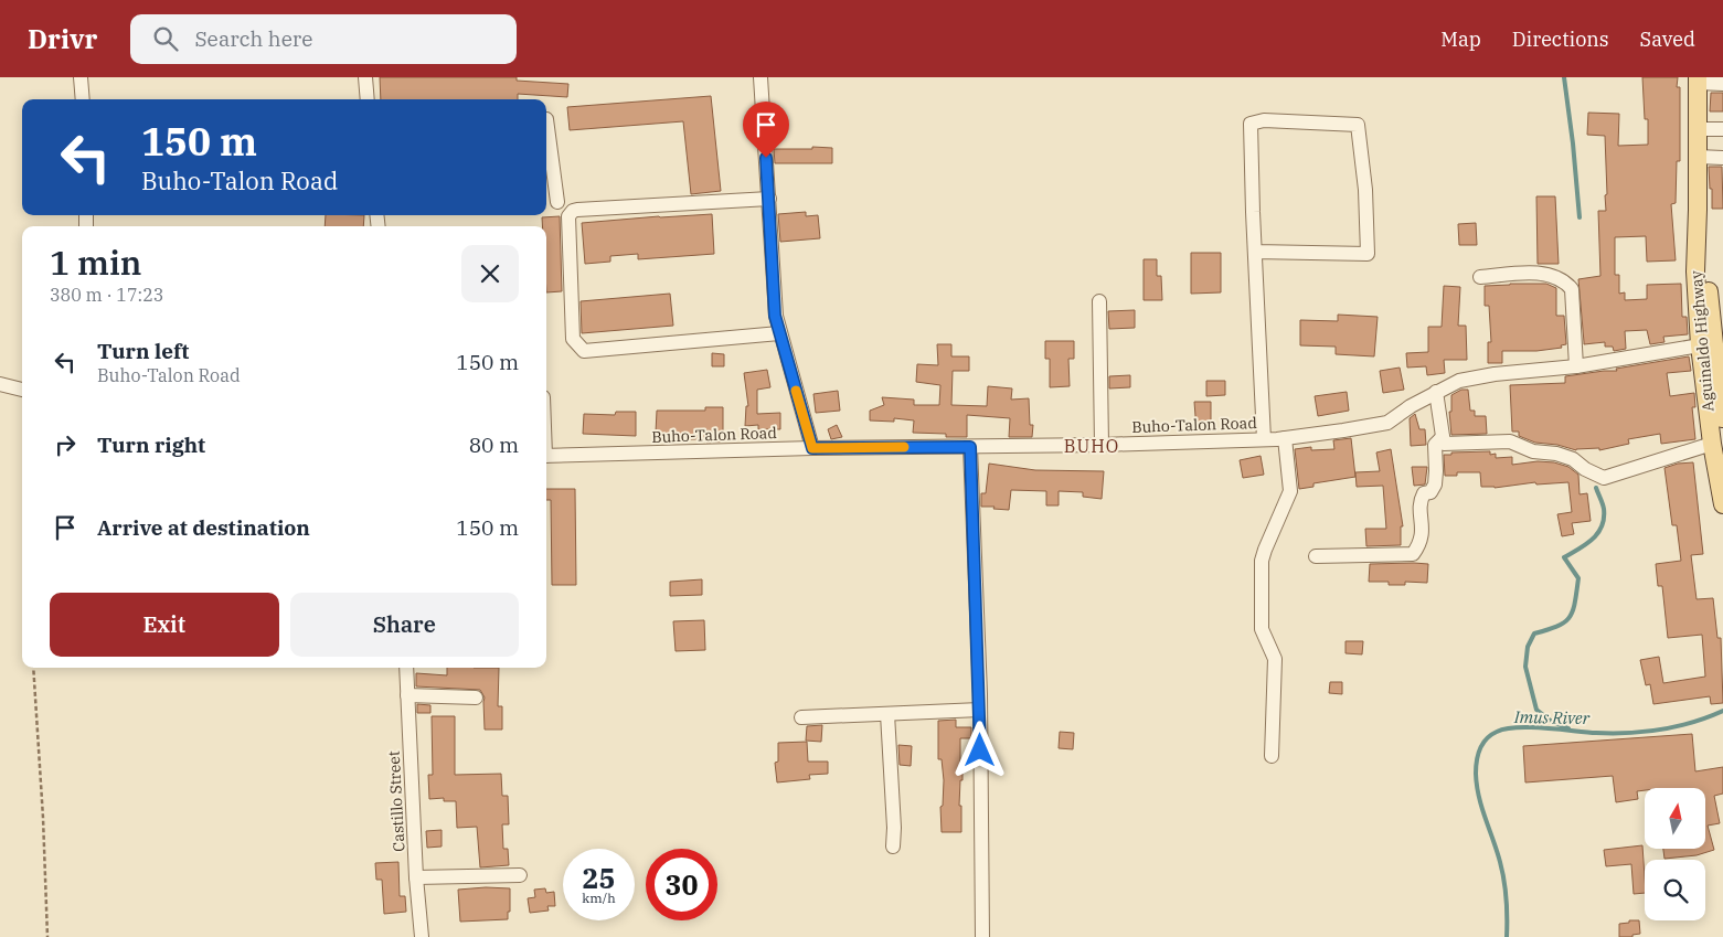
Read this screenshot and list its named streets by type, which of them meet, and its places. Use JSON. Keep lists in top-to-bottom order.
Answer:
{
  "streets": {
    "main road": ["Aguinaldo Highway"],
    "street": ["Buho-Talon Road", "Castillo Street"]
  },
  "crossings": [
    ["Aguinaldo Highway", "Buho-Talon Road"]
  ],
  "districts": ["BUHO"],
  "water": ["Imus River"],
  "north": "top",
  "page": {
    "header": "Drivr",
    "search": "Search here",
    "nav": ["Map", "Directions", "Saved"],
    "turn": ["150 m", "Buho-Talon Road"],
    "heading": ["1 min", "380 m · 17:23"],
    "list": [
      {
        "name": "Turn left",
        "note": "Buho-Talon Road",
        "value": "150 m"
      },
      {
        "name": "Turn right",
        "value": "80 m"
      },
      {
        "name": "Arrive at destination",
        "value": "150 m"
      }
    ],
    "buttons": ["Exit", "Share"],
    "speed": "25 km/h",
    "limit": "30"
  }
}
